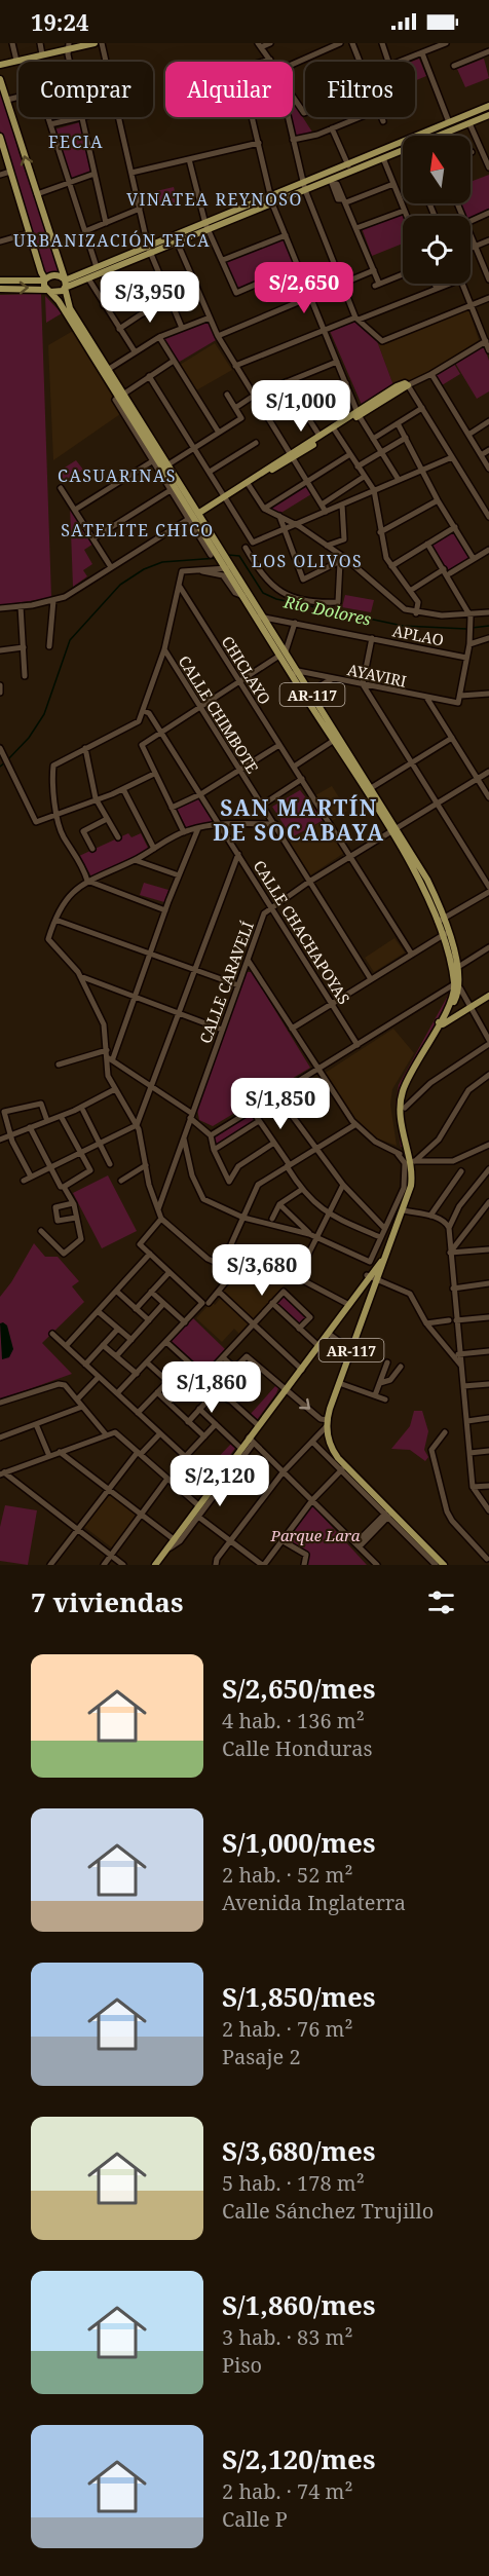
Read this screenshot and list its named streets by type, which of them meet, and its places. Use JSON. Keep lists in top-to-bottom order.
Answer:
{
  "streets": {
    "main road": ["AR-117"],
    "street": [
      "APLAO",
      "CHICLAYO",
      "AYAVIRI",
      "CALLE CHIMBOTE",
      "CALLE CHACHAPOYAS",
      "CALLE CARAVELÍ"
    ]
  },
  "crossings": [
    ["APLAO", "AR-117"],
    ["CHICLAYO", "CALLE CARAVELÍ"],
    ["AYAVIRI", "AR-117"],
    ["AR-117", "CALLE CARAVELÍ"],
    ["CALLE CHIMBOTE", "CALLE CARAVELÍ"],
    ["CALLE CHACHAPOYAS", "CALLE CARAVELÍ"]
  ],
  "districts": [
    "FECIA",
    "VINATEA REYNOSO",
    "URBANIZACIÓN TECA",
    "CASUARINAS",
    "SATELITE CHICO",
    "LOS OLIVOS",
    "SAN MARTÍN DE SOCABAYA"
  ],
  "water": ["Río Dolores"],
  "parks": ["Parque Lara"],
  "north": "top",
  "page": {
    "status": "19:24",
    "chip": ["Comprar", "Alquilar", "Filtros"],
    "price": [
      "S/2,650",
      "S/3,950",
      "S/1,000",
      "S/1,850",
      "S/3,680",
      "S/1,860",
      "S/2,120"
    ],
    "heading": "7 viviendas",
    "list": [
      {
        "name": "S/2,650/mes",
        "note": "4 hab. · 136 m² · Calle Honduras"
      },
      {
        "name": "S/1,000/mes",
        "note": "2 hab. · 52 m² · Avenida Inglaterra"
      },
      {
        "name": "S/1,850/mes",
        "note": "2 hab. · 76 m² · Pasaje 2"
      },
      {
        "name": "S/3,680/mes",
        "note": "5 hab. · 178 m² · Calle Sánchez Trujillo"
      },
      {
        "name": "S/1,860/mes",
        "note": "3 hab. · 83 m² · Piso"
      },
      {
        "name": "S/2,120/mes",
        "note": "2 hab. · 74 m² · Calle P"
      }
    ]
  }
}
